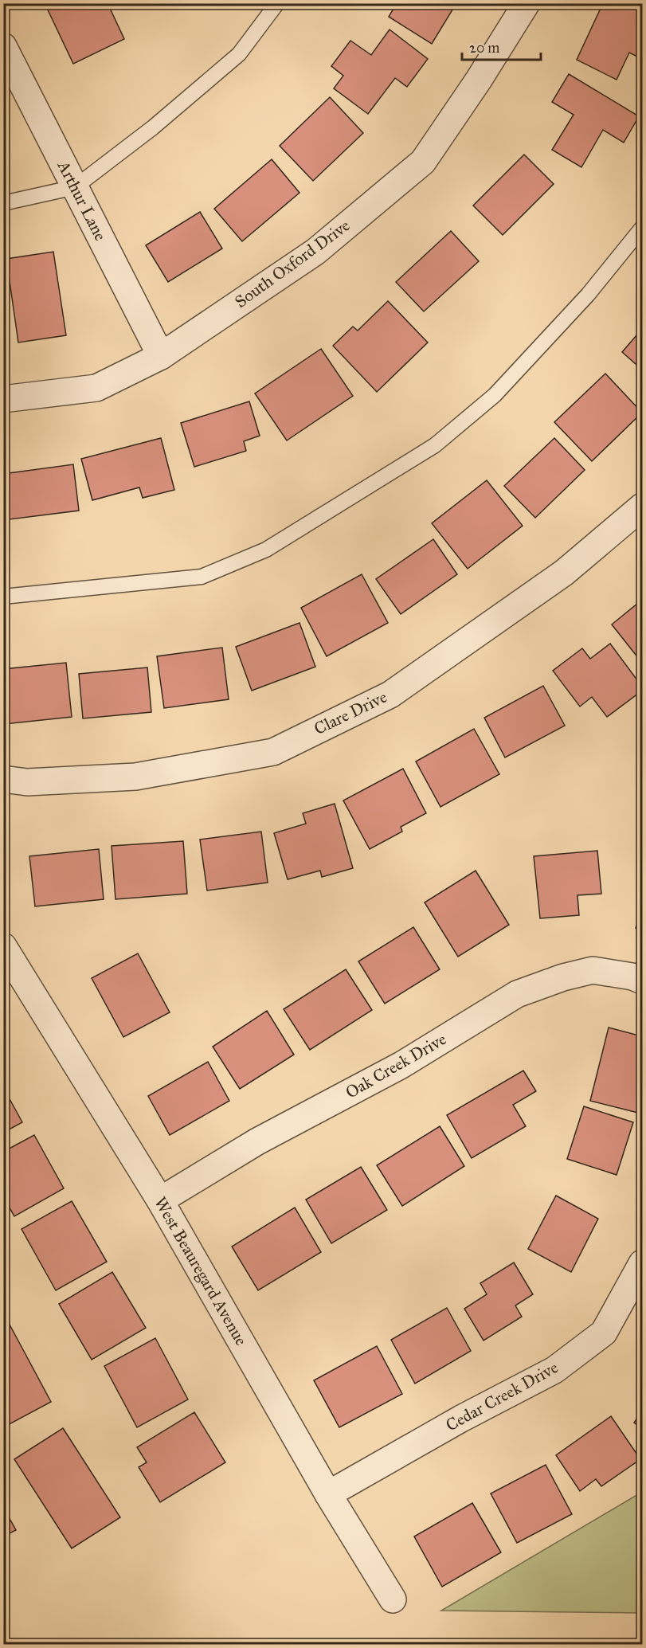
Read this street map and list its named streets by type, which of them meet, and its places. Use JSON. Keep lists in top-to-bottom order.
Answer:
{
  "streets": {
    "street": [
      "Arthur Lane",
      "South Oxford Drive",
      "Clare Drive",
      "Oak Creek Drive",
      "West Beauregard Avenue",
      "Cedar Creek Drive"
    ]
  },
  "crossings": [
    ["Arthur Lane", "South Oxford Drive"],
    ["Oak Creek Drive", "West Beauregard Avenue"],
    ["West Beauregard Avenue", "Cedar Creek Drive"]
  ],
  "scale_bar": "20 m"
}
